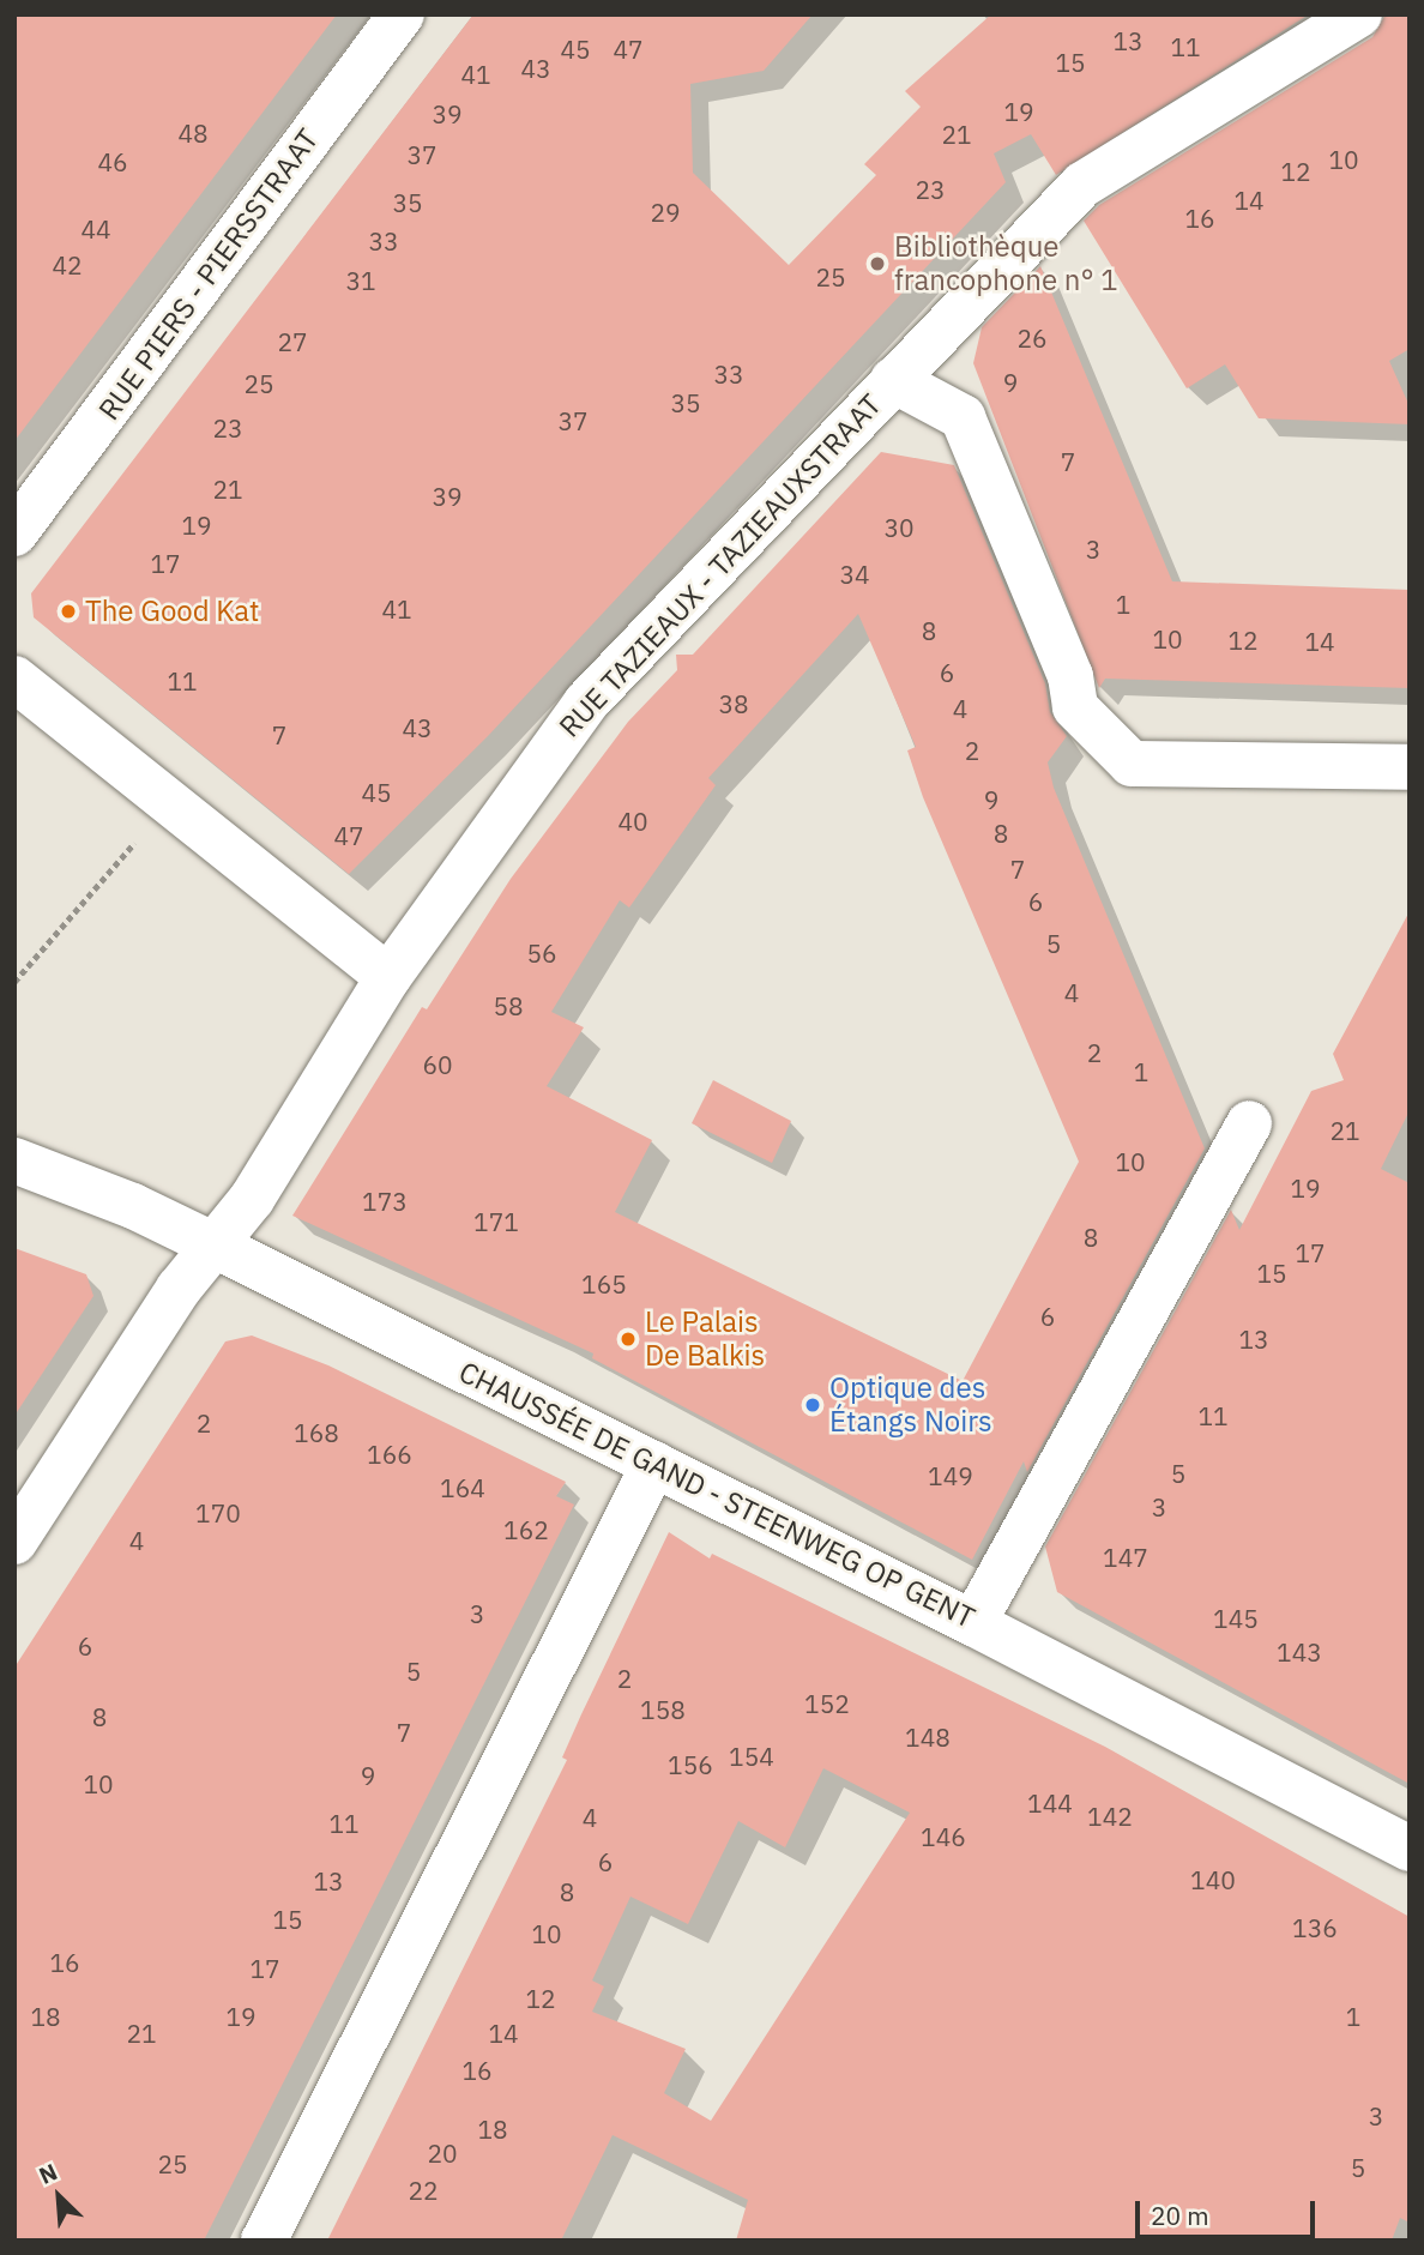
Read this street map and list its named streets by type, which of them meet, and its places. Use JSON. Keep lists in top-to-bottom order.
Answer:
{
  "streets": {
    "street": ["RUE PIERS - PIERSSTRAAT", "RUE TAZIEAUX - TAZIEAUXSTRAAT", "CHAUSSÉE DE GAND - STEENWEG OP GENT"]
  },
  "crossings": [
    ["RUE TAZIEAUX - TAZIEAUXSTRAAT", "CHAUSSÉE DE GAND - STEENWEG OP GENT"]
  ],
  "places": [
    "Bibliothèque francophone n° 1",
    "The Good Kat",
    "Le Palais De Balkis",
    "Optique des Étangs Noirs"
  ],
  "house_numbers": [
    "13",
    "11",
    "45",
    "47",
    "15",
    "43",
    "41",
    "19",
    "39",
    "48",
    "21",
    "37",
    "10",
    "46",
    "12",
    "23",
    "14",
    "35",
    "29",
    "16",
    "44",
    "33",
    "42",
    "25",
    "31",
    "26",
    "27",
    "33",
    "9",
    "25",
    "35",
    "37",
    "23",
    "7",
    "21",
    "39",
    "19",
    "30",
    "3",
    "17",
    "34",
    "1",
    "41",
    "8",
    "10",
    "12",
    "14",
    "6",
    "11",
    "38",
    "4",
    "43",
    "7",
    "2",
    "45",
    "9",
    "40",
    "8",
    "47",
    "7",
    "6",
    "5",
    "56",
    "4",
    "58",
    "2",
    "60",
    "1",
    "21",
    "10",
    "19",
    "173",
    "171",
    "8",
    "17",
    "15",
    "165",
    "6",
    "13",
    "11",
    "2",
    "168",
    "166",
    "5",
    "149",
    "164",
    "3",
    "170",
    "162",
    "4",
    "147",
    "3",
    "145",
    "6",
    "143",
    "5",
    "2",
    "152",
    "158",
    "8",
    "7",
    "148",
    "154",
    "156",
    "9",
    "10",
    "144",
    "142",
    "4",
    "11",
    "146",
    "6",
    "140",
    "13",
    "8",
    "15",
    "136",
    "10",
    "16",
    "17",
    "12",
    "18",
    "19",
    "1",
    "21",
    "14",
    "16",
    "3",
    "18",
    "20",
    "25",
    "5",
    "22"
  ],
  "scale_bar": "20 m",
  "north": "top left"
}
